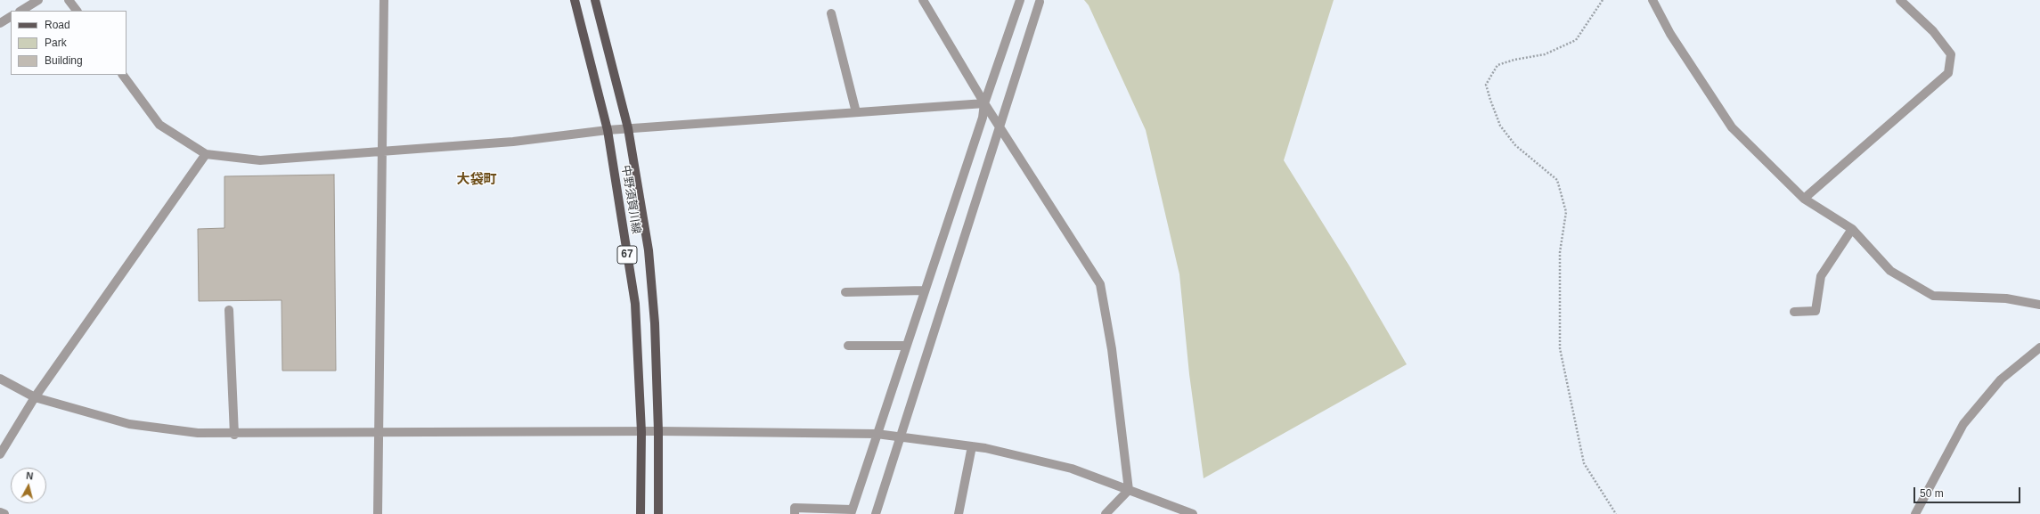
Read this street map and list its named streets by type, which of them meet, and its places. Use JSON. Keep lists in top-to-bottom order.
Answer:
{
  "streets": {
    "main road": ["中野須賀川線", "67"]
  },
  "districts": ["大袋町"],
  "legend": ["Road", "Park", "Building"],
  "scale_bar": "50 m",
  "north": "top"
}
